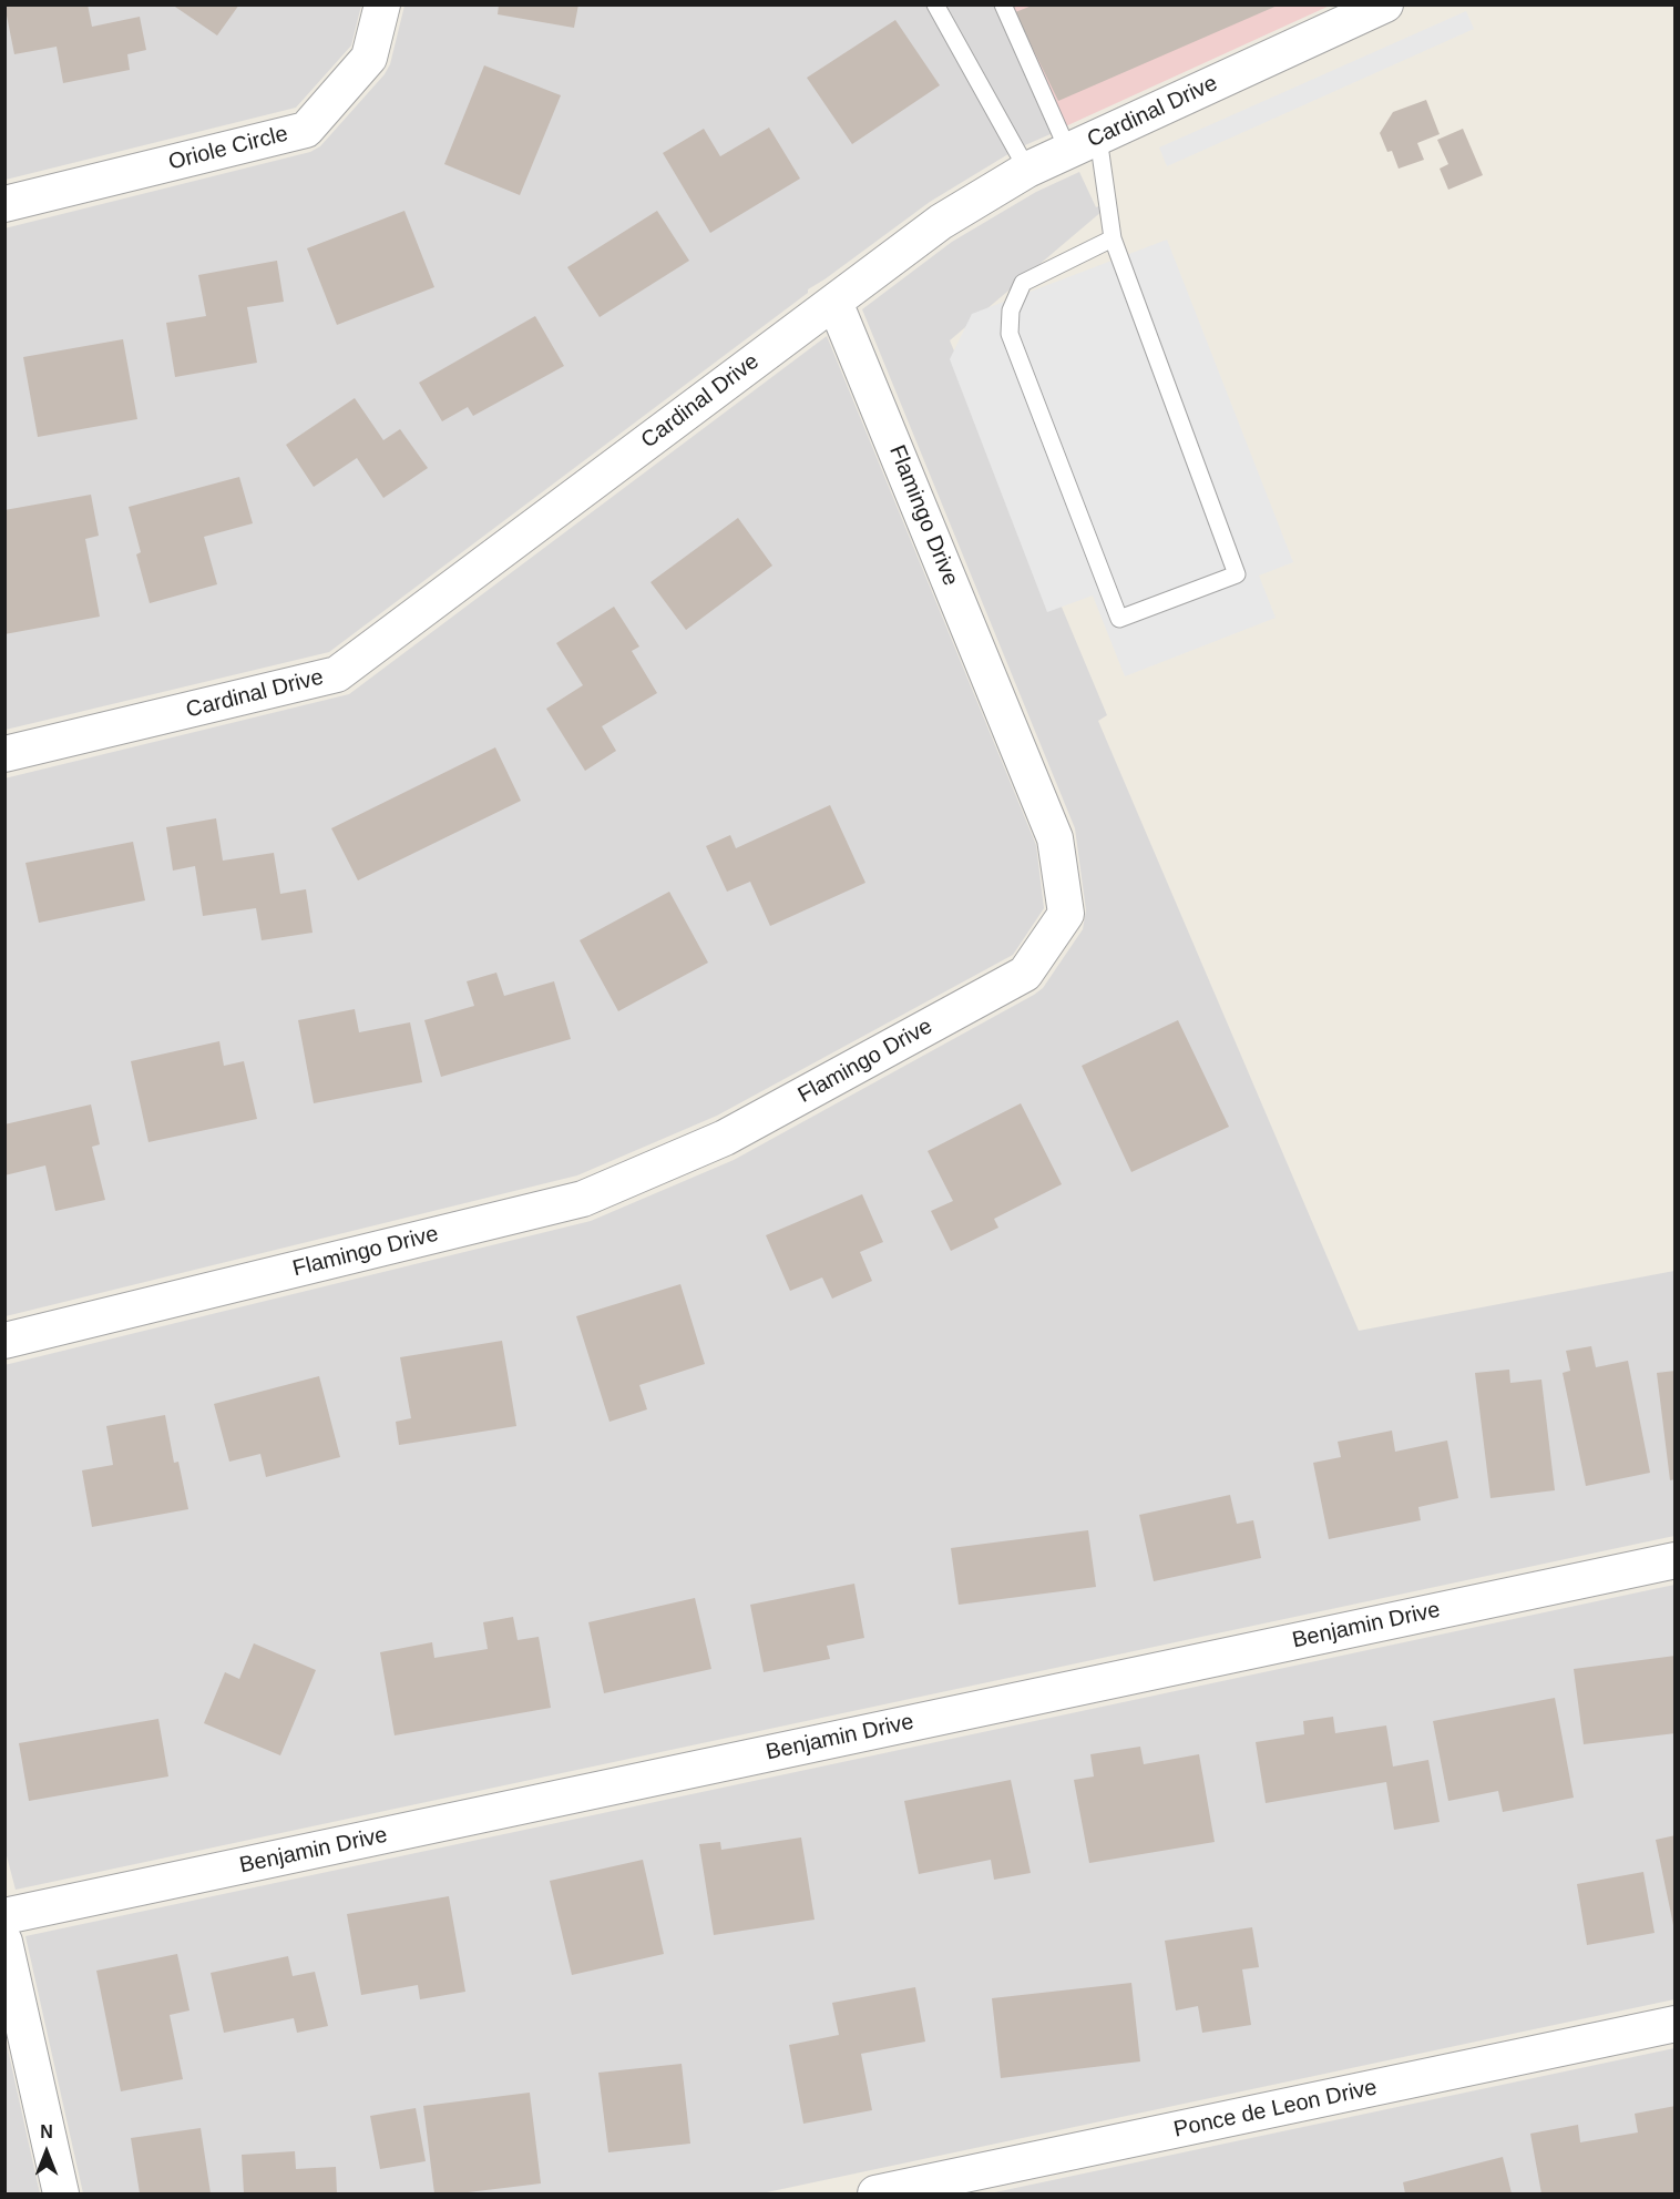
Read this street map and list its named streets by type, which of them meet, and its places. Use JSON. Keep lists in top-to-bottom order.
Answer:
{
  "streets": {
    "street": [
      "Cardinal Drive",
      "Oriole Circle",
      "Flamingo Drive",
      "Benjamin Drive",
      "Ponce de Leon Drive"
    ]
  },
  "crossings": [
    ["Cardinal Drive", "Flamingo Drive"]
  ],
  "north": "top"
}
